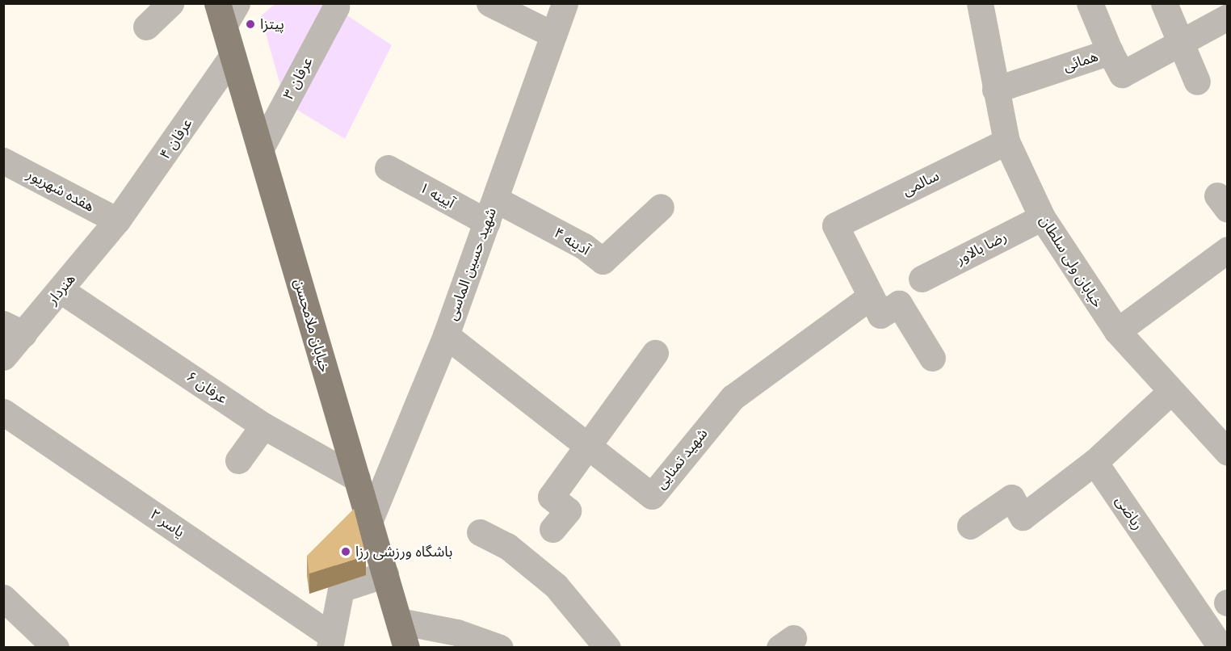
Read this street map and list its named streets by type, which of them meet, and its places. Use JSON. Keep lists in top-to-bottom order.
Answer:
{
  "streets": {
    "main road": ["خیابان ملامحسن"],
    "street": [
      "همائی",
      "عرفان ۳",
      "عرفان ۴",
      "سالمی",
      "هفده شهریور",
      "آیینه ۱",
      "آدینه ۴",
      "رضا بالاور",
      "خیابان ولی سلطان",
      "شهید حسین الماسی",
      "هنردار",
      "عرفان ۶",
      "شهید تمنایی",
      "ریاضی",
      "یاسر ۲"
    ]
  },
  "crossings": [
    ["همائی", "خیابان ولی سلطان"],
    ["عرفان ۳", "خیابان ملامحسن"],
    ["عرفان ۴", "هفده شهریور"],
    ["عرفان ۴", "هنردار"],
    ["عرفان ۴", "خیابان ملامحسن"],
    ["سالمی", "خیابان ولی سلطان"],
    ["سالمی", "شهید تمنایی"],
    ["هفده شهریور", "هنردار"],
    ["آیینه ۱", "آدینه ۴"],
    ["آیینه ۱", "شهید حسین الماسی"],
    ["آدینه ۴", "شهید حسین الماسی"],
    ["رضا بالاور", "خیابان ولی سلطان"],
    ["شهید حسین الماسی", "خیابان ملامحسن"],
    ["شهید حسین الماسی", "شهید تمنایی"],
    ["هنردار", "عرفان ۶"],
    ["خیابان ملامحسن", "عرفان ۶"]
  ],
  "places": ["پیتزا", "باشگاه ورزشی رزا"]
}
